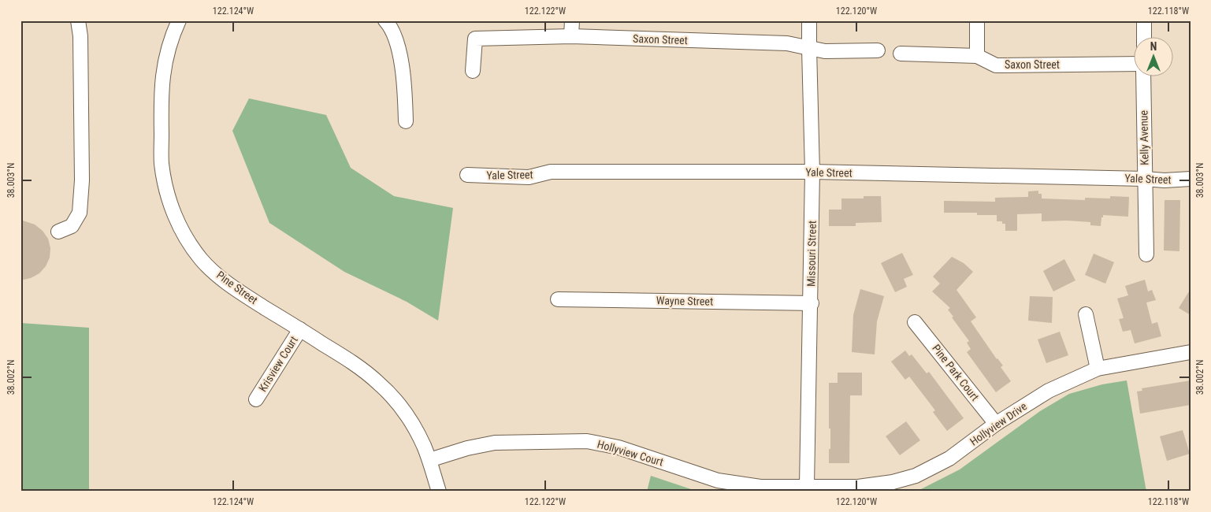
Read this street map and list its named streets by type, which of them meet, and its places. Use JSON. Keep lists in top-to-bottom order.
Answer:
{
  "streets": {
    "street": [
      "Saxon Street",
      "Kelly Avenue",
      "Yale Street",
      "Missouri Street",
      "Pine Street",
      "Wayne Street",
      "Krisview Court",
      "Pine Park Court",
      "Hollyview Drive",
      "Hollyview Court"
    ]
  },
  "crossings": [
    ["Saxon Street", "Missouri Street"],
    ["Kelly Avenue", "Yale Street"],
    ["Yale Street", "Missouri Street"],
    ["Missouri Street", "Wayne Street"],
    ["Missouri Street", "Hollyview Drive"],
    ["Missouri Street", "Hollyview Court"],
    ["Pine Street", "Krisview Court"],
    ["Pine Street", "Hollyview Court"],
    ["Pine Park Court", "Hollyview Drive"],
    ["Hollyview Drive", "Hollyview Court"]
  ],
  "north": "top",
  "coordinates": [
    "122.124°W",
    "122.122°W",
    "122.120°W",
    "122.118°W",
    "38.003°N",
    "38.002°N"
  ]
}
